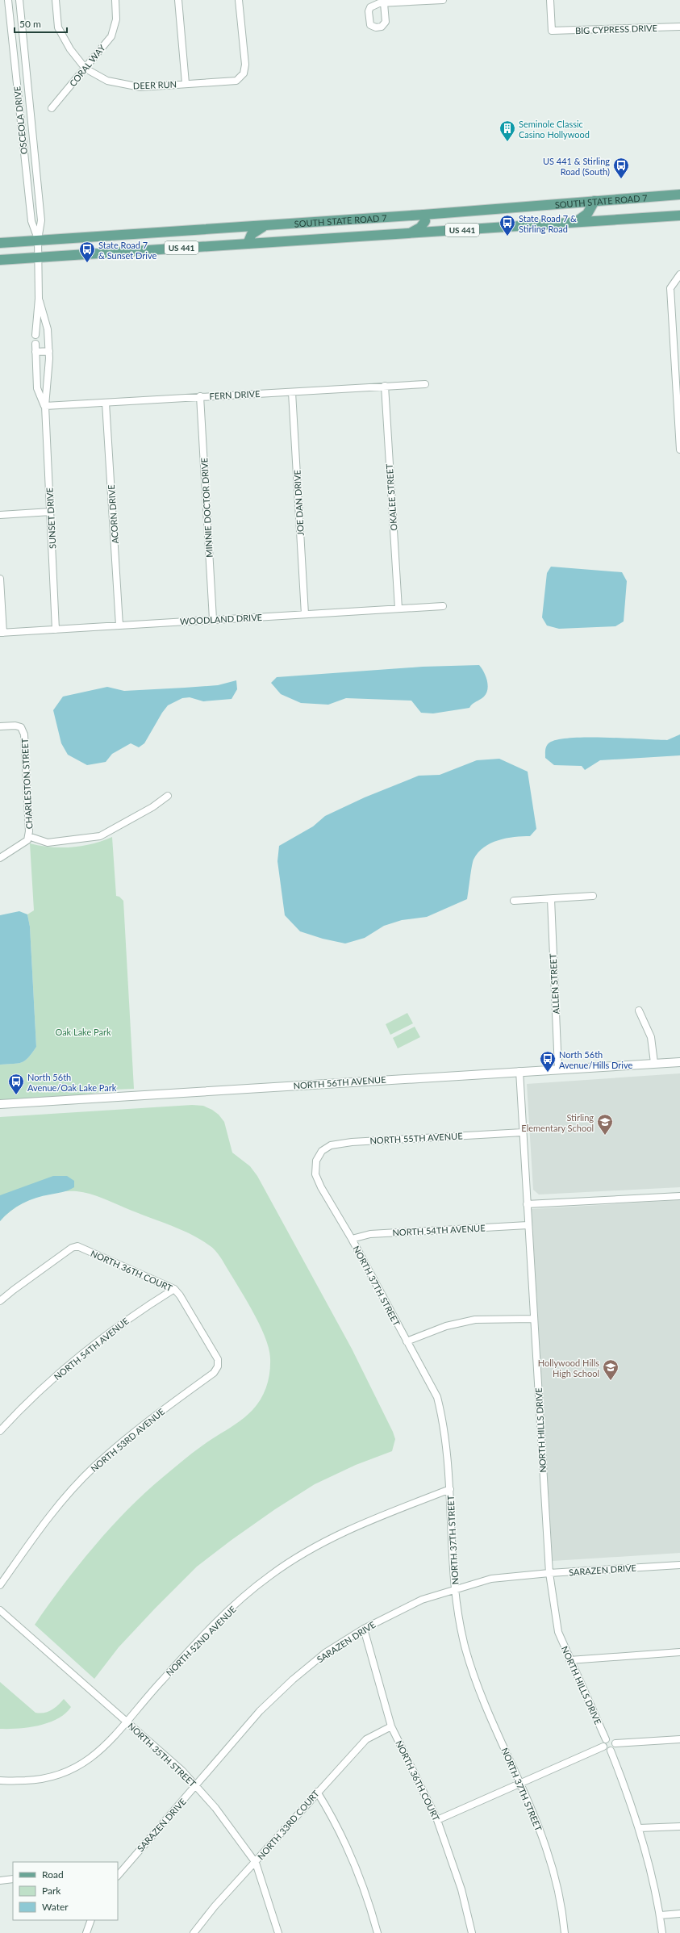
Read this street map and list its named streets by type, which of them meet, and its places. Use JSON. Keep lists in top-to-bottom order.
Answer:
{
  "streets": {
    "main road": ["SOUTH STATE ROAD 7", "US 441"],
    "street": [
      "BIG CYPRESS DRIVE",
      "CORAL WAY",
      "DEER RUN",
      "OSCEOLA DRIVE",
      "FERN DRIVE",
      "OKALEE STREET",
      "JOE DAN DRIVE",
      "MINNIE DOCTOR DRIVE",
      "ACORN DRIVE",
      "SUNSET DRIVE",
      "WOODLAND DRIVE",
      "CHARLESTON STREET",
      "ALLEN STREET",
      "NORTH 56TH AVENUE",
      "NORTH 55TH AVENUE",
      "NORTH 54TH AVENUE",
      "NORTH 36TH COURT",
      "NORTH 37TH STREET",
      "NORTH HILLS DRIVE",
      "NORTH 53RD AVENUE",
      "SARAZEN DRIVE",
      "NORTH 52ND AVENUE",
      "NORTH 35TH STREET",
      "NORTH 33RD COURT"
    ]
  },
  "crossings": [
    ["CORAL WAY", "DEER RUN"],
    ["OSCEOLA DRIVE", "SOUTH STATE ROAD 7"],
    ["OSCEOLA DRIVE", "SUNSET DRIVE"],
    ["SOUTH STATE ROAD 7", "SUNSET DRIVE"],
    ["FERN DRIVE", "OKALEE STREET"],
    ["FERN DRIVE", "JOE DAN DRIVE"],
    ["FERN DRIVE", "MINNIE DOCTOR DRIVE"],
    ["FERN DRIVE", "ACORN DRIVE"],
    ["FERN DRIVE", "SUNSET DRIVE"],
    ["OKALEE STREET", "WOODLAND DRIVE"],
    ["JOE DAN DRIVE", "WOODLAND DRIVE"],
    ["MINNIE DOCTOR DRIVE", "WOODLAND DRIVE"],
    ["ACORN DRIVE", "WOODLAND DRIVE"],
    ["SUNSET DRIVE", "WOODLAND DRIVE"],
    ["ALLEN STREET", "NORTH 56TH AVENUE"],
    ["NORTH 56TH AVENUE", "NORTH HILLS DRIVE"],
    ["NORTH 55TH AVENUE", "NORTH 37TH STREET"],
    ["NORTH 55TH AVENUE", "NORTH HILLS DRIVE"],
    ["NORTH 54TH AVENUE", "NORTH 36TH COURT"],
    ["NORTH 54TH AVENUE", "NORTH 37TH STREET"],
    ["NORTH 54TH AVENUE", "NORTH HILLS DRIVE"],
    ["NORTH 36TH COURT", "NORTH 53RD AVENUE"],
    ["NORTH 36TH COURT", "SARAZEN DRIVE"],
    ["NORTH 36TH COURT", "NORTH 33RD COURT"],
    ["NORTH 37TH STREET", "SARAZEN DRIVE"],
    ["NORTH 37TH STREET", "NORTH 52ND AVENUE"],
    ["NORTH HILLS DRIVE", "SARAZEN DRIVE"],
    ["SARAZEN DRIVE", "NORTH 35TH STREET"],
    ["NORTH 52ND AVENUE", "NORTH 35TH STREET"],
    ["NORTH 35TH STREET", "NORTH 33RD COURT"]
  ],
  "parks": ["Oak Lake Park"],
  "places": {
    "building": ["Seminole Classic Casino Hollywood"],
    "bus stop": [
      "US 441 & Stirling Road (South)",
      "State Road 7 & Stirling Road",
      "State Road 7 & Sunset Drive",
      "North 56th Avenue/Hills Drive",
      "North 56th Avenue/Oak Lake Park"
    ],
    "school or university": ["Stirling Elementary School", "Hollywood Hills High School"]
  },
  "legend": ["Road", "Park", "Water"],
  "scale_bar": "50 m"
}
